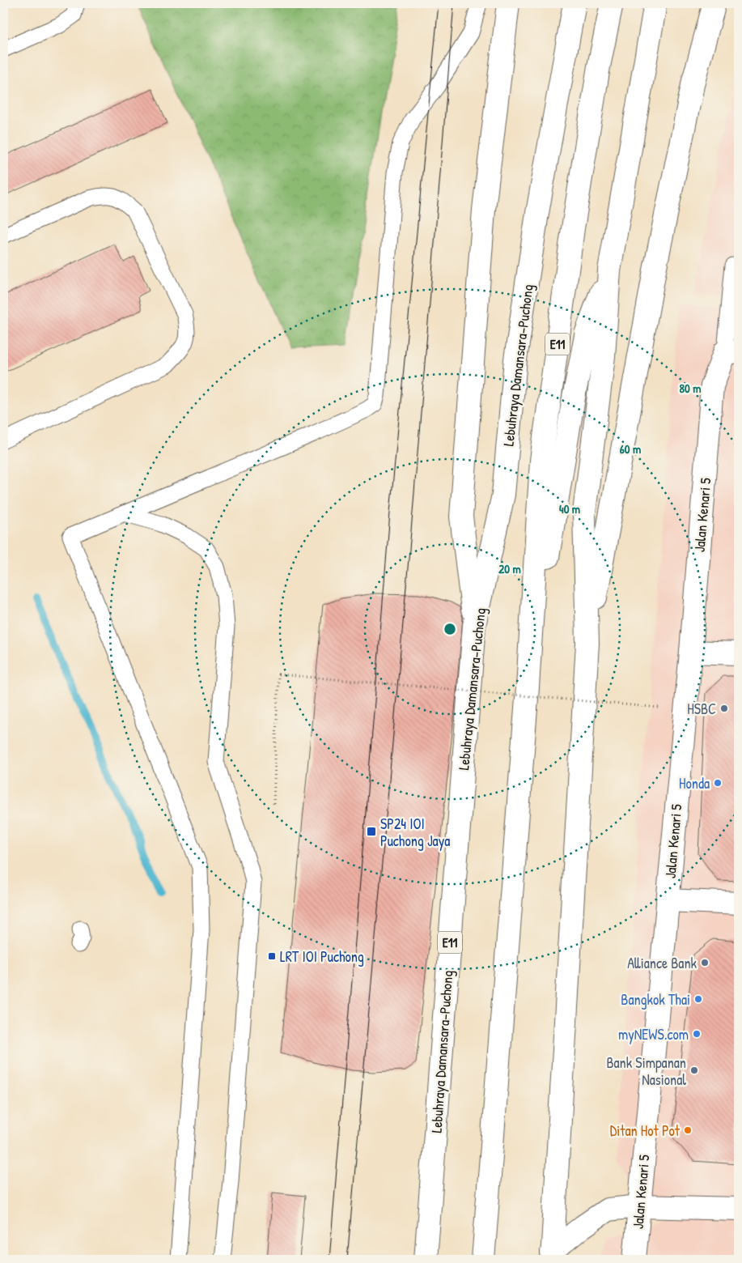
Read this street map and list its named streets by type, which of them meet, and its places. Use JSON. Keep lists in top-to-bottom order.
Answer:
{
  "streets": {
    "main road": ["E11", "Lebuhraya Damansara–Puchong", "Jalan Kenari 5"]
  },
  "places": {
    "other": [
      "HSBC",
      "Honda",
      "Alliance Bank",
      "Bangkok Thai",
      "myNEWS.com",
      "Bank Simpanan Nasional",
      "Ditan Hot Pot"
    ],
    "transit": ["SP24 IOI Puchong Jaya", "LRT IOI Puchong"]
  },
  "rings": [
    "80 m",
    "60 m",
    "40 m",
    "20 m"
  ]
}
